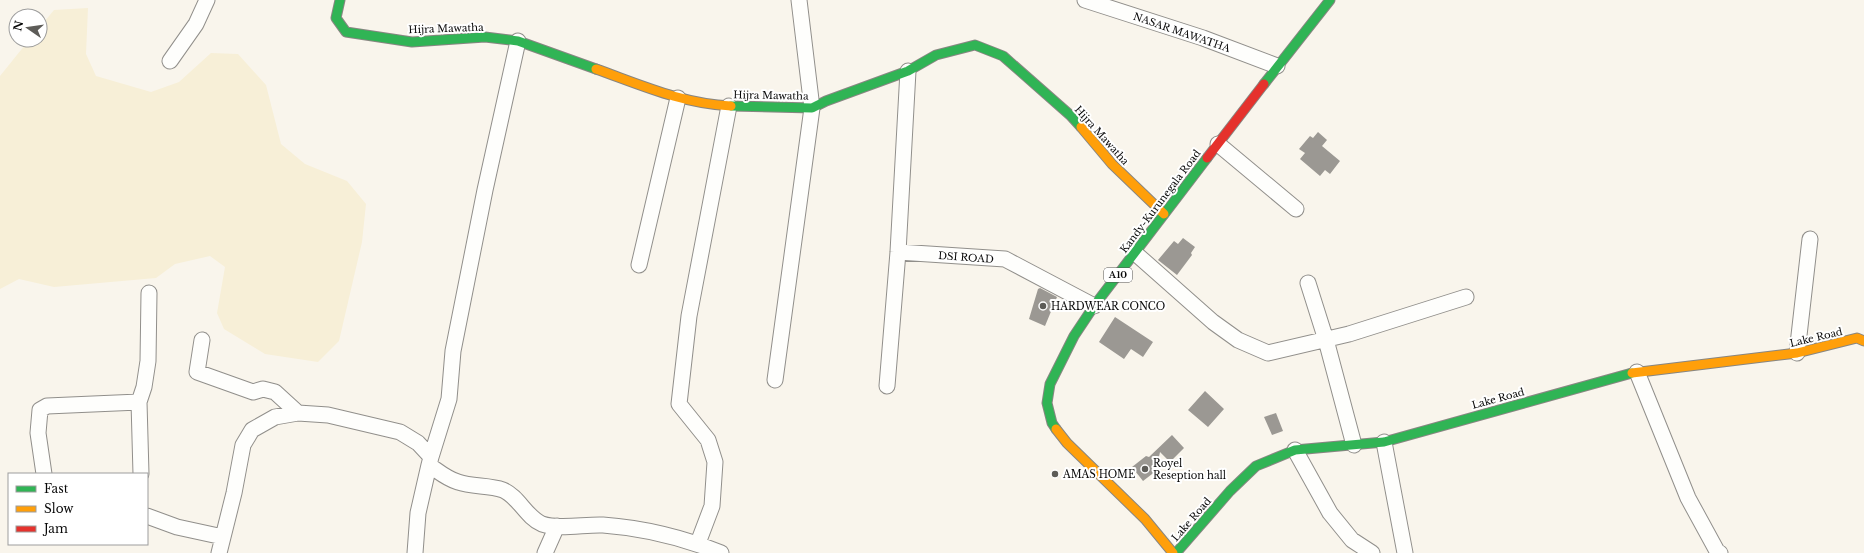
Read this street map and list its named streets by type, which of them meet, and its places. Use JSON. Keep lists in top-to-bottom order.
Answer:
{
  "streets": {
    "main road": [
      "Hijra Mawatha",
      "Kandy-Kurunegala Road",
      "A10",
      "Lake Road"
    ],
    "street": ["NASAR MAWATHA", "DSI ROAD"]
  },
  "crossings": [
    ["Hijra Mawatha", "Kandy-Kurunegala Road"],
    ["NASAR MAWATHA", "Kandy-Kurunegala Road"],
    ["Kandy-Kurunegala Road", "DSI ROAD"]
  ],
  "places": ["HARDWEAR CONCO", "Royel Reseption hall", "AMAS HOME"],
  "legend": ["Fast", "Slow", "Jam"],
  "north": "left"
}
